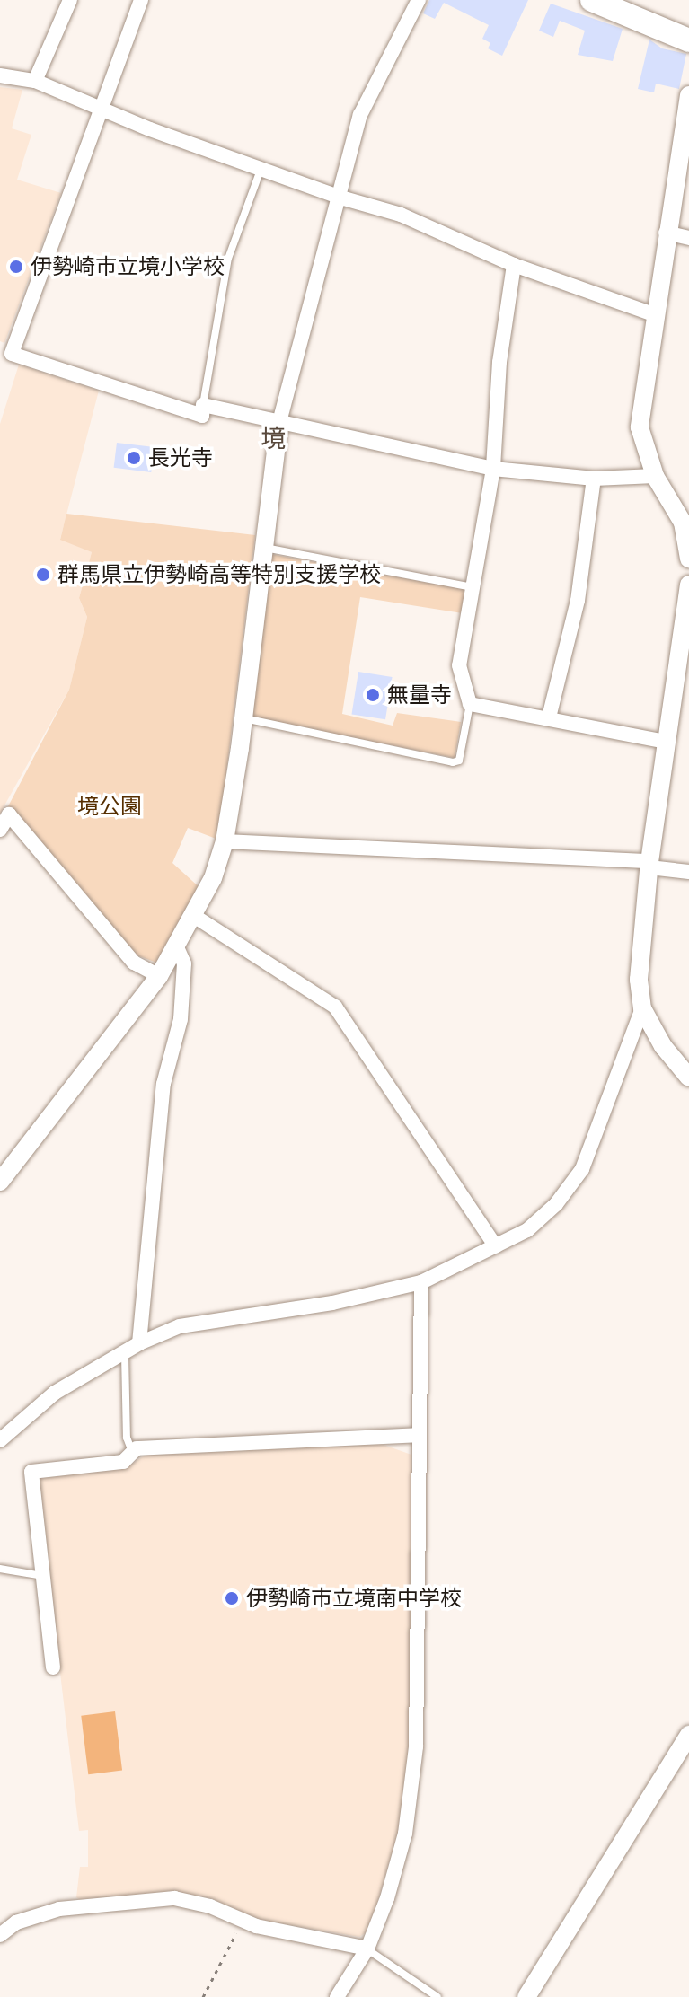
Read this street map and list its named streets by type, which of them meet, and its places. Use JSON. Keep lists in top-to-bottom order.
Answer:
{
  "districts": ["境"],
  "parks": ["境公園"],
  "places": [
    "伊勢崎市立境小学校",
    "長光寺",
    "群馬県立伊勢崎高等特別支援学校",
    "無量寺",
    "伊勢崎市立境南中学校"
  ]
}
